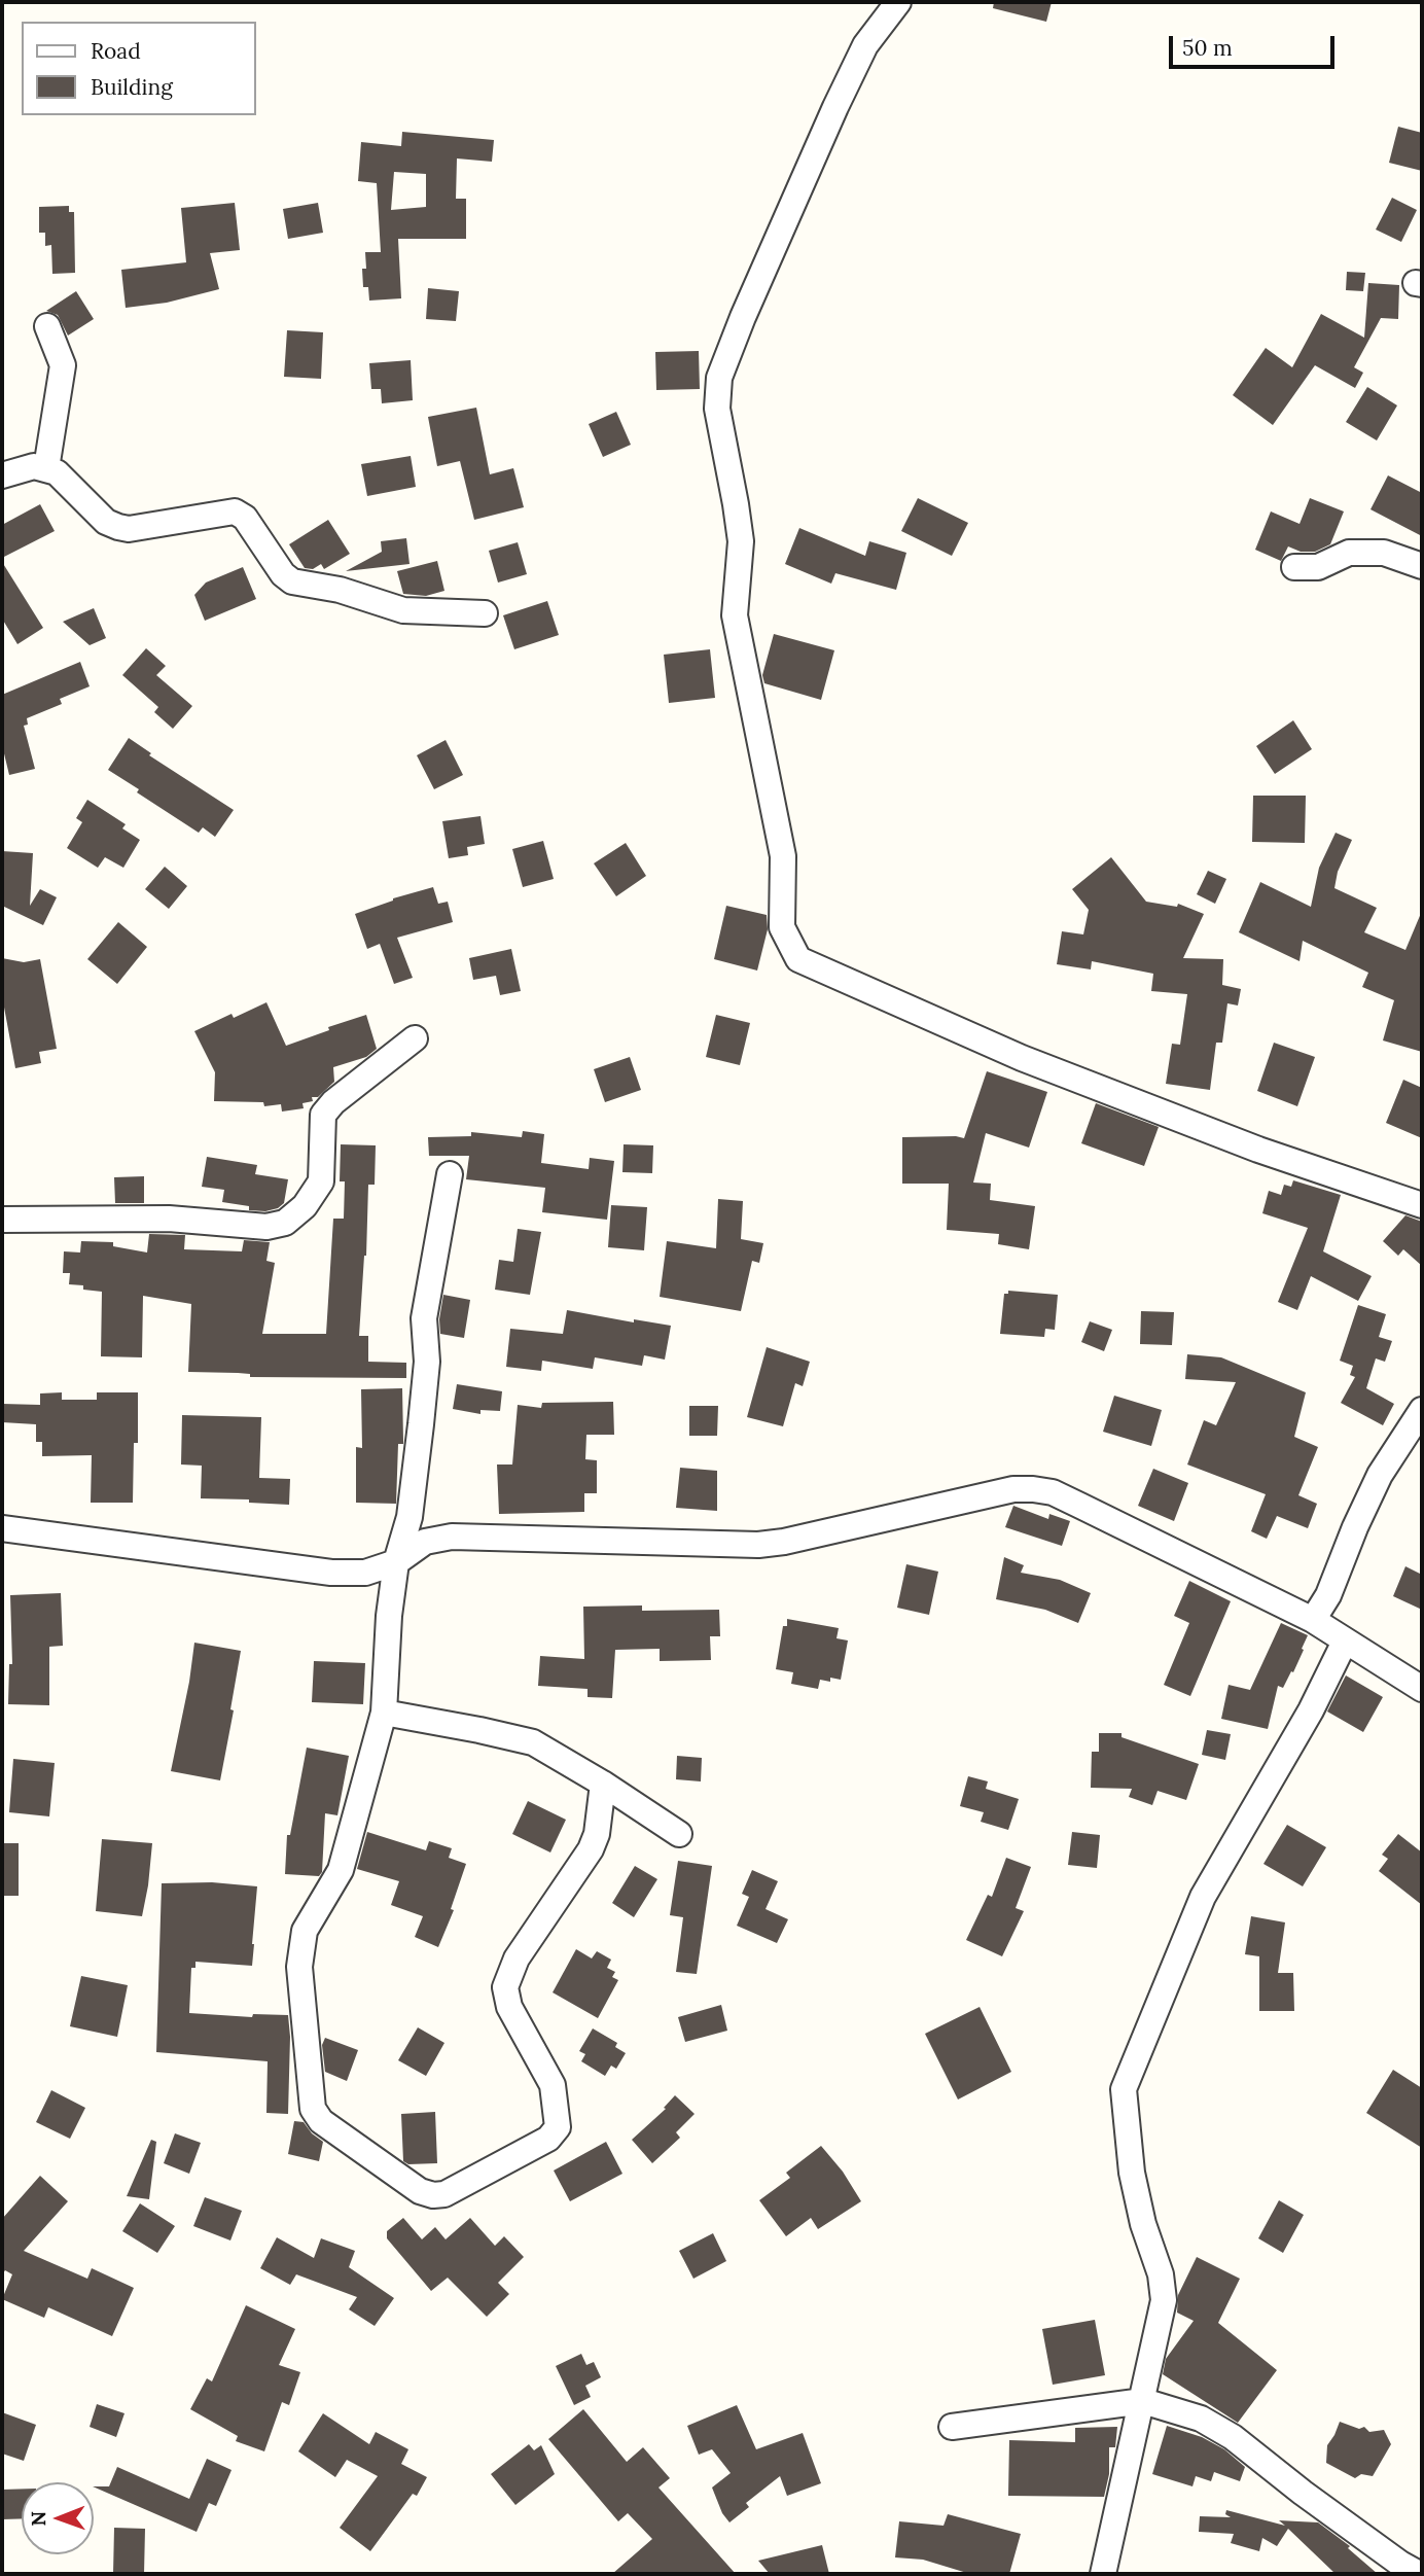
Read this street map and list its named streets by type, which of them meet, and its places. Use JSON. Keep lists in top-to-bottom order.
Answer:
{
  "legend": ["Road", "Building"],
  "scale_bar": "50 m",
  "north": "left"
}
